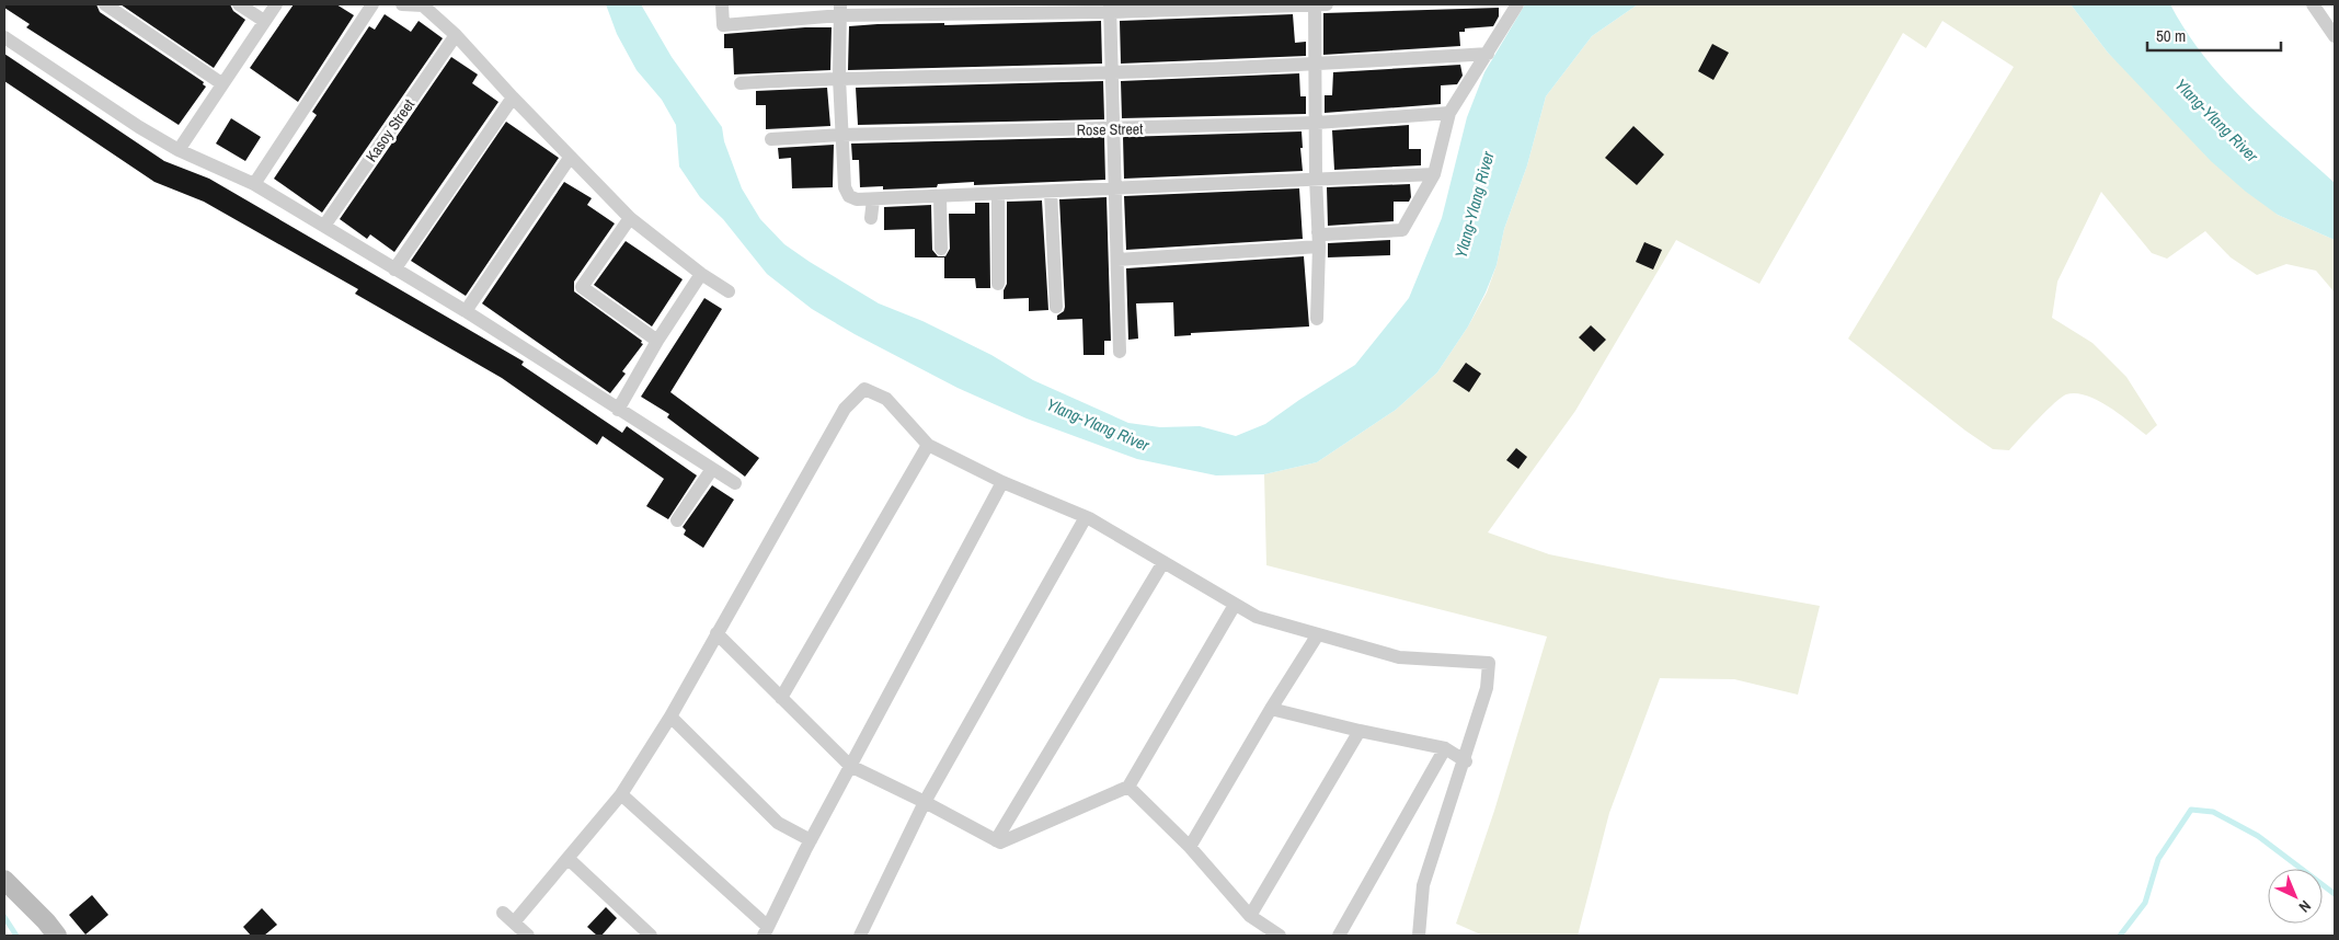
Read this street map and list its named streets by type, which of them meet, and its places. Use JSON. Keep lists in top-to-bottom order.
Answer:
{
  "streets": {
    "street": ["Rose Street", "Kasoy Street"]
  },
  "water": ["Ylang-Ylang River"],
  "scale_bar": "50 m",
  "north": "bottom right"
}
